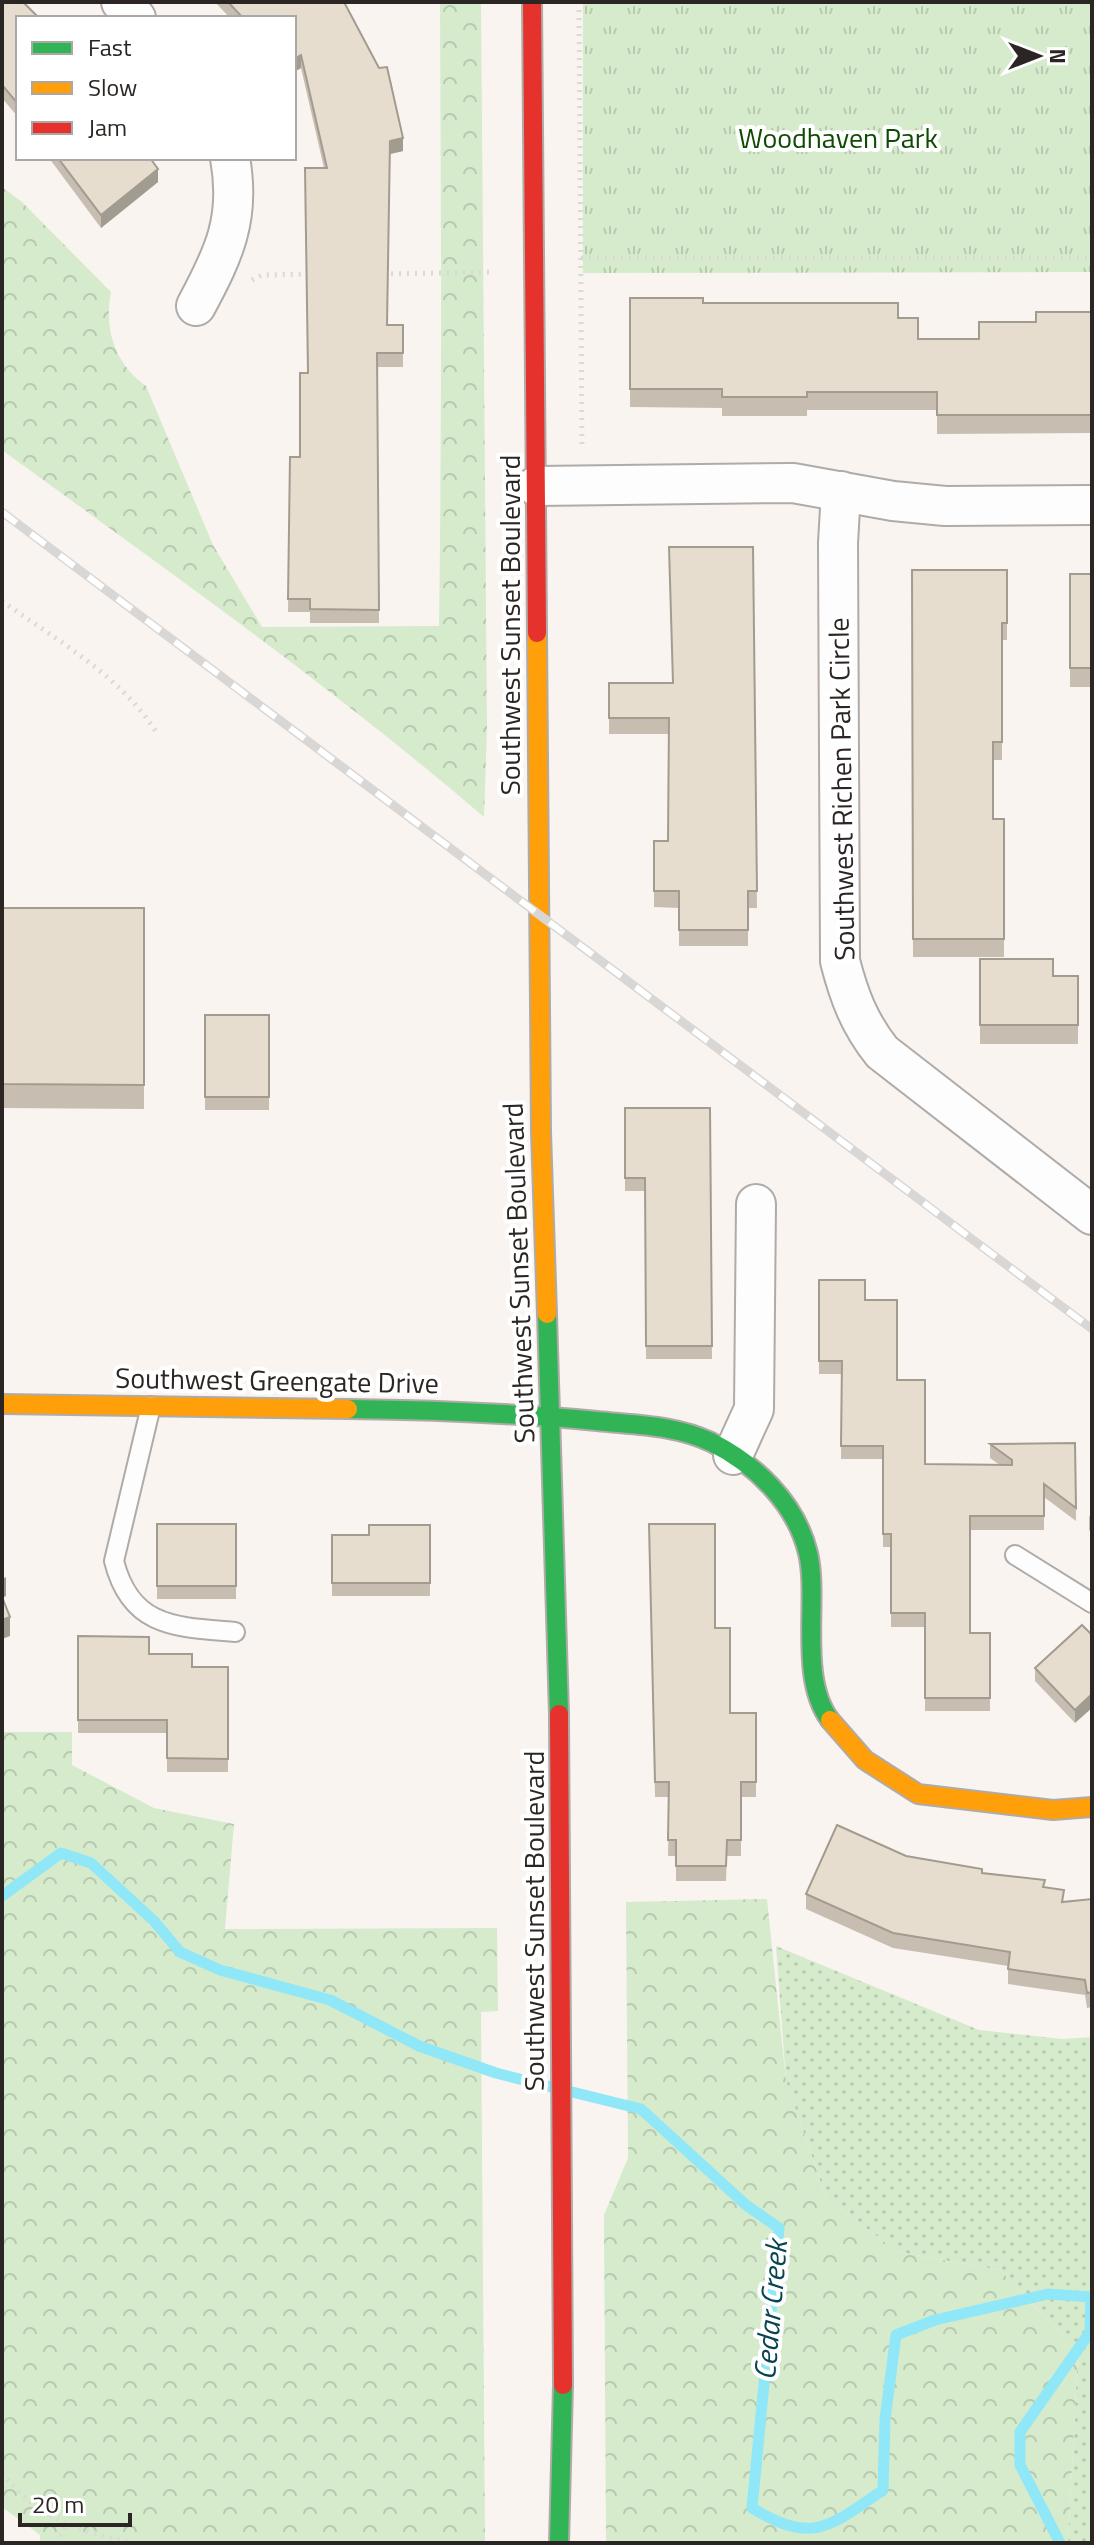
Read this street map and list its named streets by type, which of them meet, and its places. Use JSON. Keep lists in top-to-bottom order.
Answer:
{
  "streets": {
    "main road": ["Southwest Sunset Boulevard", "Southwest Greengate Drive"],
    "street": ["Southwest Richen Park Circle"]
  },
  "crossings": [
    ["Southwest Sunset Boulevard", "Southwest Greengate Drive"]
  ],
  "water": ["Cedar Creek"],
  "parks": ["Woodhaven Park"],
  "legend": ["Fast", "Slow", "Jam"],
  "scale_bar": "20 m",
  "north": "right"
}
